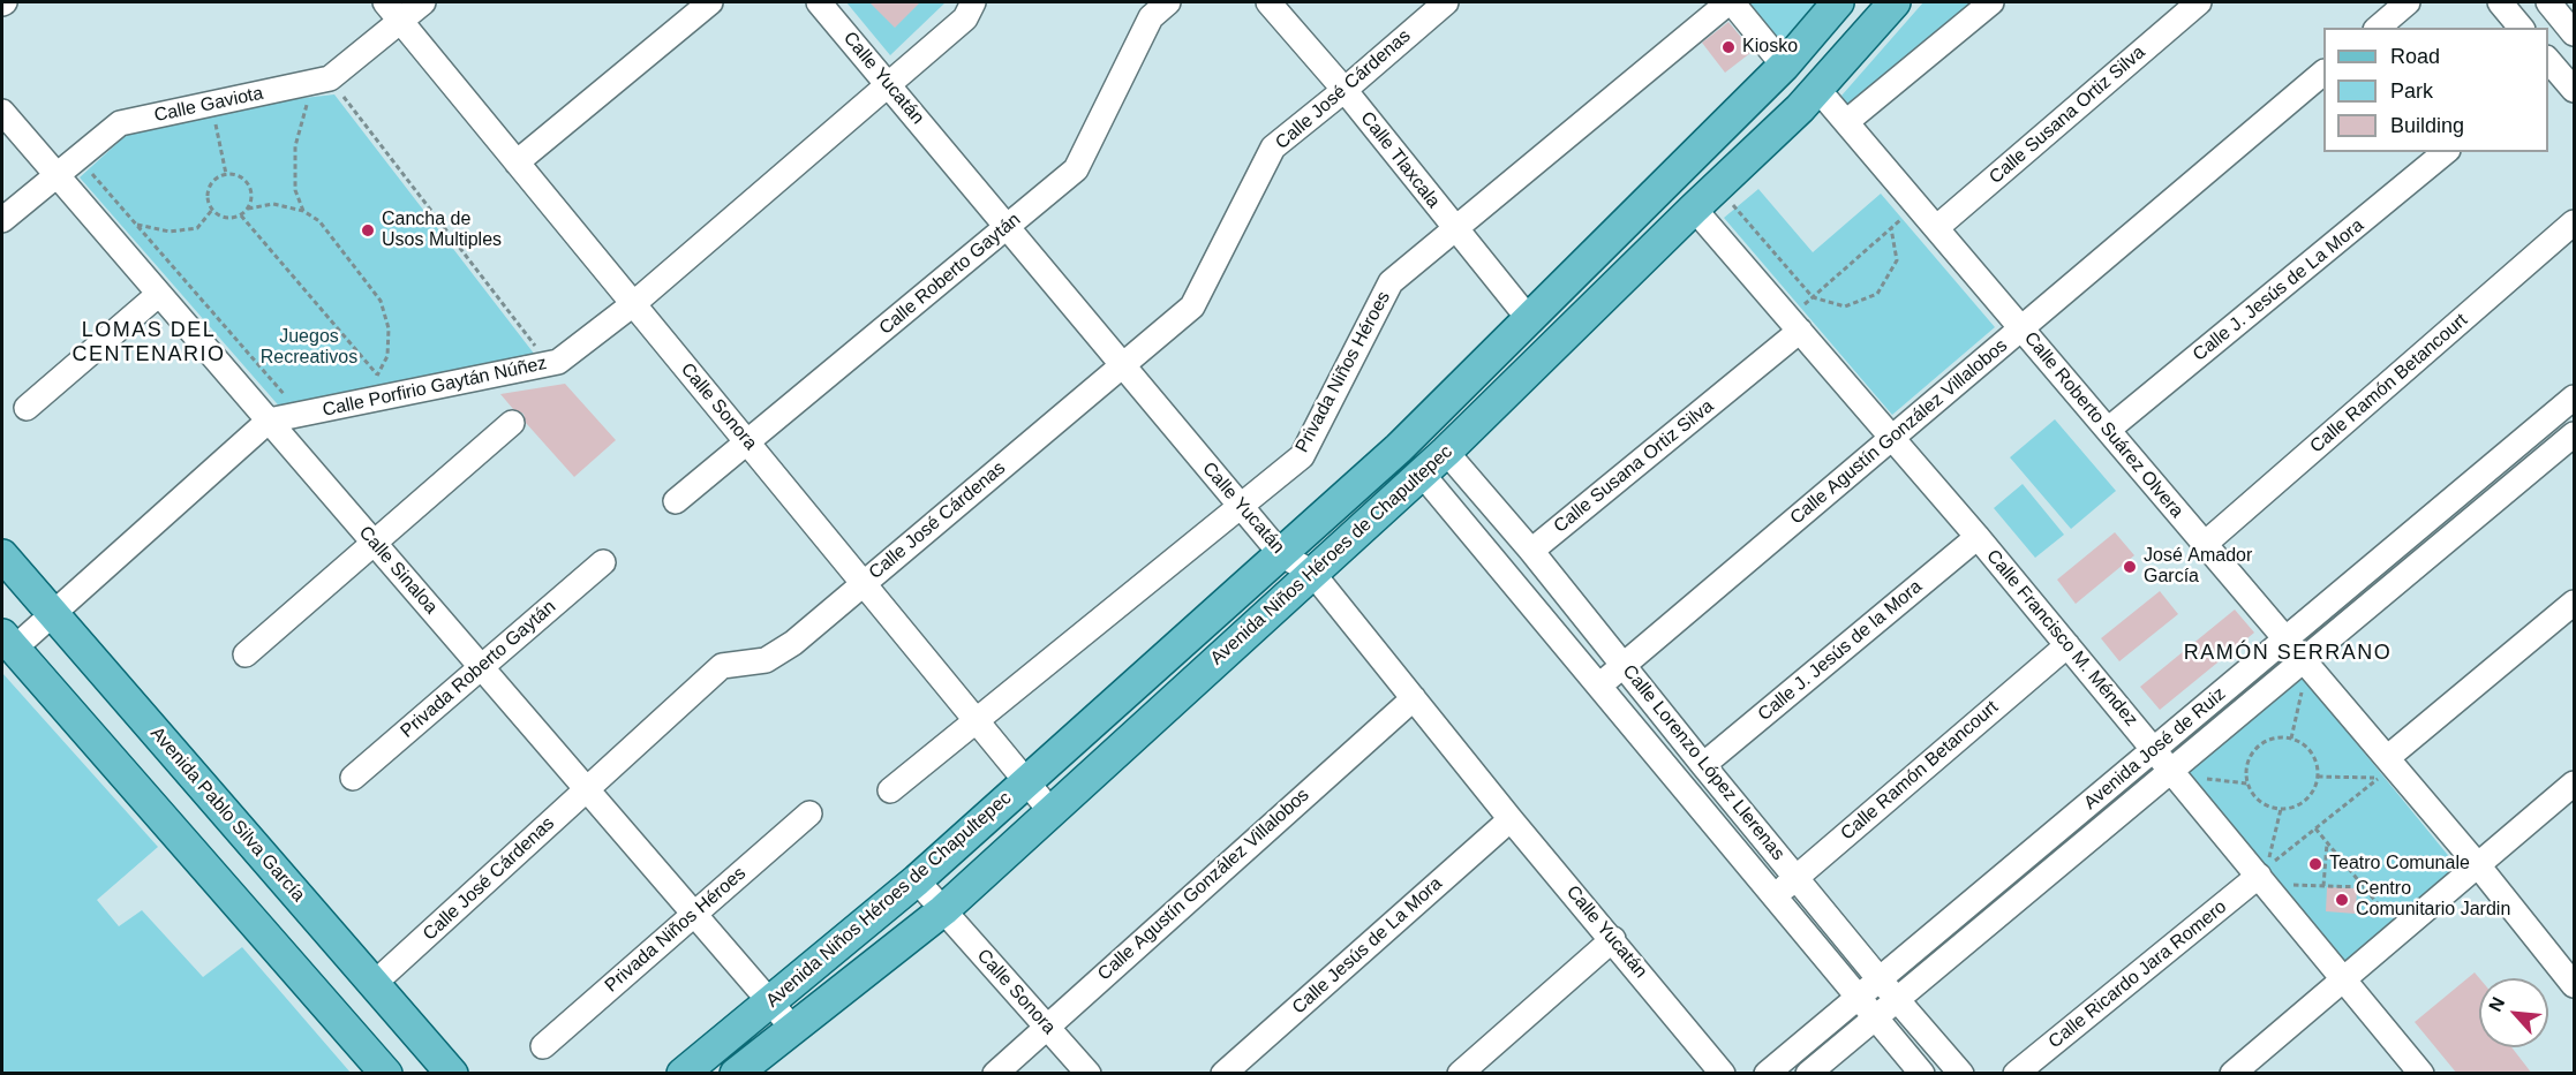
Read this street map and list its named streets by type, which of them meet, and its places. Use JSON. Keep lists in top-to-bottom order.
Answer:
{
  "streets": {
    "main road": ["Avenida Niños Héroes de Chapultepec", "Avenida Pablo Silva García"],
    "street": [
      "Calle Yucatán",
      "Calle José Cárdenas",
      "Calle Gaviota",
      "Calle Susana Ortiz Silva",
      "Calle Tlaxcala",
      "Calle Roberto Gaytán",
      "Calle J. Jesús de La Mora",
      "Privada Niños Héroes",
      "Calle Ramón Betancourt",
      "Calle Porfirio Gaytán Núñez",
      "Calle Sonora",
      "Calle Roberto Suárez Olvera",
      "Calle Agustín González Villalobos",
      "Calle Sinaloa",
      "Calle Francisco M. Méndez",
      "Calle J. Jesús de la Mora",
      "Privada Roberto Gaytán",
      "Avenida José de Ruiz",
      "Calle Lorenzo López Llerenas",
      "Calle Jesús de La Mora",
      "Calle Ricardo Jara Romero"
    ]
  },
  "crossings": [
    ["Calle Yucatán", "Calle José Cárdenas"],
    ["Calle Yucatán", "Calle Roberto Gaytán"],
    ["Calle Yucatán", "Privada Niños Héroes"],
    ["Calle Yucatán", "Calle Porfirio Gaytán Núñez"],
    ["Calle Yucatán", "Calle Agustín González Villalobos"],
    ["Calle Yucatán", "Avenida Niños Héroes de Chapultepec"],
    ["Calle Yucatán", "Calle Jesús de La Mora"],
    ["Calle José Cárdenas", "Calle Tlaxcala"],
    ["Calle José Cárdenas", "Calle Sonora"],
    ["Calle José Cárdenas", "Calle Sinaloa"],
    ["Calle José Cárdenas", "Avenida Pablo Silva García"],
    ["Calle Gaviota", "Calle Sonora"],
    ["Calle Gaviota", "Calle Sinaloa"],
    ["Calle Susana Ortiz Silva", "Calle Roberto Suárez Olvera"],
    ["Calle Susana Ortiz Silva", "Calle Francisco M. Méndez"],
    ["Calle Susana Ortiz Silva", "Calle Lorenzo López Llerenas"],
    ["Calle Tlaxcala", "Privada Niños Héroes"],
    ["Calle Tlaxcala", "Avenida Niños Héroes de Chapultepec"],
    ["Calle Roberto Gaytán", "Calle Sonora"],
    ["Calle J. Jesús de La Mora", "Calle Roberto Suárez Olvera"],
    ["Privada Niños Héroes", "Calle Sonora"],
    ["Privada Niños Héroes", "Calle Sinaloa"],
    ["Calle Ramón Betancourt", "Calle Roberto Suárez Olvera"],
    ["Calle Ramón Betancourt", "Calle Francisco M. Méndez"],
    ["Calle Ramón Betancourt", "Calle Lorenzo López Llerenas"],
    ["Calle Porfirio Gaytán Núñez", "Calle Sonora"],
    ["Calle Porfirio Gaytán Núñez", "Calle Sinaloa"],
    ["Calle Sonora", "Calle Agustín González Villalobos"],
    ["Calle Sonora", "Avenida Niños Héroes de Chapultepec"],
    ["Calle Roberto Suárez Olvera", "Calle Agustín González Villalobos"],
    ["Calle Roberto Suárez Olvera", "Avenida Niños Héroes de Chapultepec"],
    ["Calle Roberto Suárez Olvera", "Avenida José de Ruiz"],
    ["Calle Agustín González Villalobos", "Calle Francisco M. Méndez"],
    ["Calle Agustín González Villalobos", "Calle Lorenzo López Llerenas"],
    ["Avenida Niños Héroes de Chapultepec", "Calle Sinaloa"],
    ["Avenida Niños Héroes de Chapultepec", "Calle Francisco M. Méndez"],
    ["Avenida Niños Héroes de Chapultepec", "Calle Lorenzo López Llerenas"],
    ["Calle Sinaloa", "Privada Roberto Gaytán"],
    ["Calle Francisco M. Méndez", "Calle J. Jesús de la Mora"],
    ["Calle Francisco M. Méndez", "Avenida José de Ruiz"],
    ["Calle Francisco M. Méndez", "Calle Ricardo Jara Romero"],
    ["Calle J. Jesús de la Mora", "Calle Lorenzo López Llerenas"],
    ["Avenida José de Ruiz", "Calle Lorenzo López Llerenas"]
  ],
  "districts": ["LOMAS DEL CENTENARIO", "RAMÓN SERRANO"],
  "parks": ["Juegos Recreativos"],
  "places": [
    "Kiosko",
    "Cancha de Usos Multiples",
    "José Amador García",
    "Teatro Comunale",
    "Centro Comunitario Jardin"
  ],
  "legend": ["Road", "Park", "Building"],
  "north": "top left"
}
